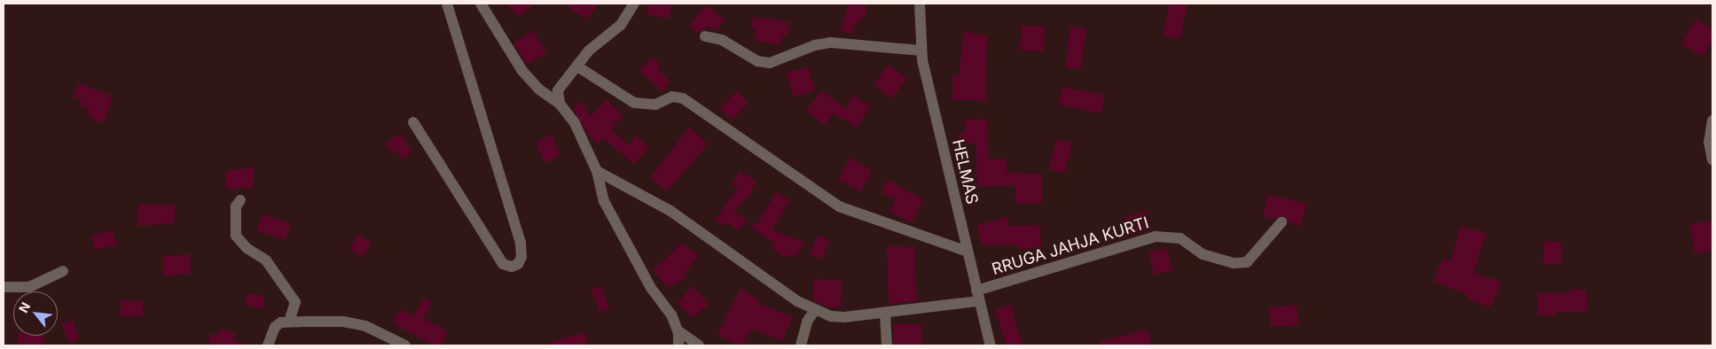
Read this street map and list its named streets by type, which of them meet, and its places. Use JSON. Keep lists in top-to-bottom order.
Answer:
{
  "streets": {
    "street": ["HELMAS", "RRUGA JAHJA KURTI"]
  },
  "crossings": [
    ["HELMAS", "RRUGA JAHJA KURTI"]
  ],
  "north": "top left"
}
